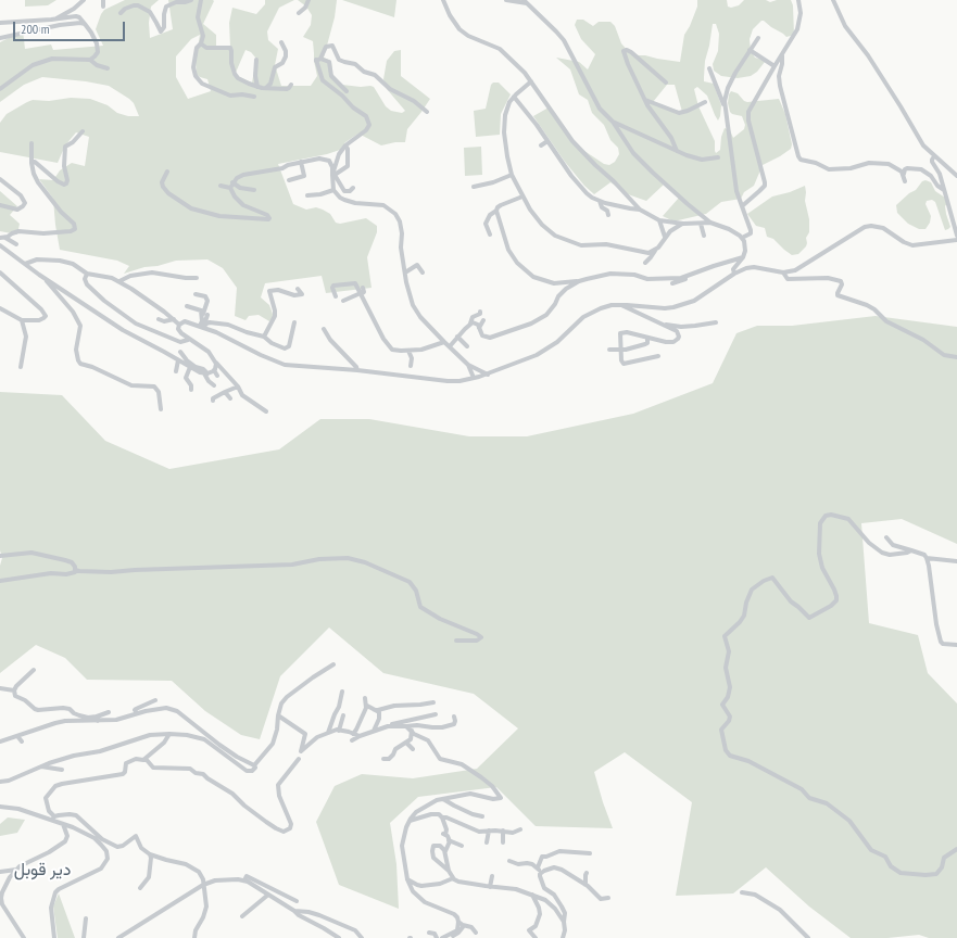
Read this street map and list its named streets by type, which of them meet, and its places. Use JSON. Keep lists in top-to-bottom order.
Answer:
{
  "districts": ["دير قوبل"],
  "scale_bar": "200 m"
}
